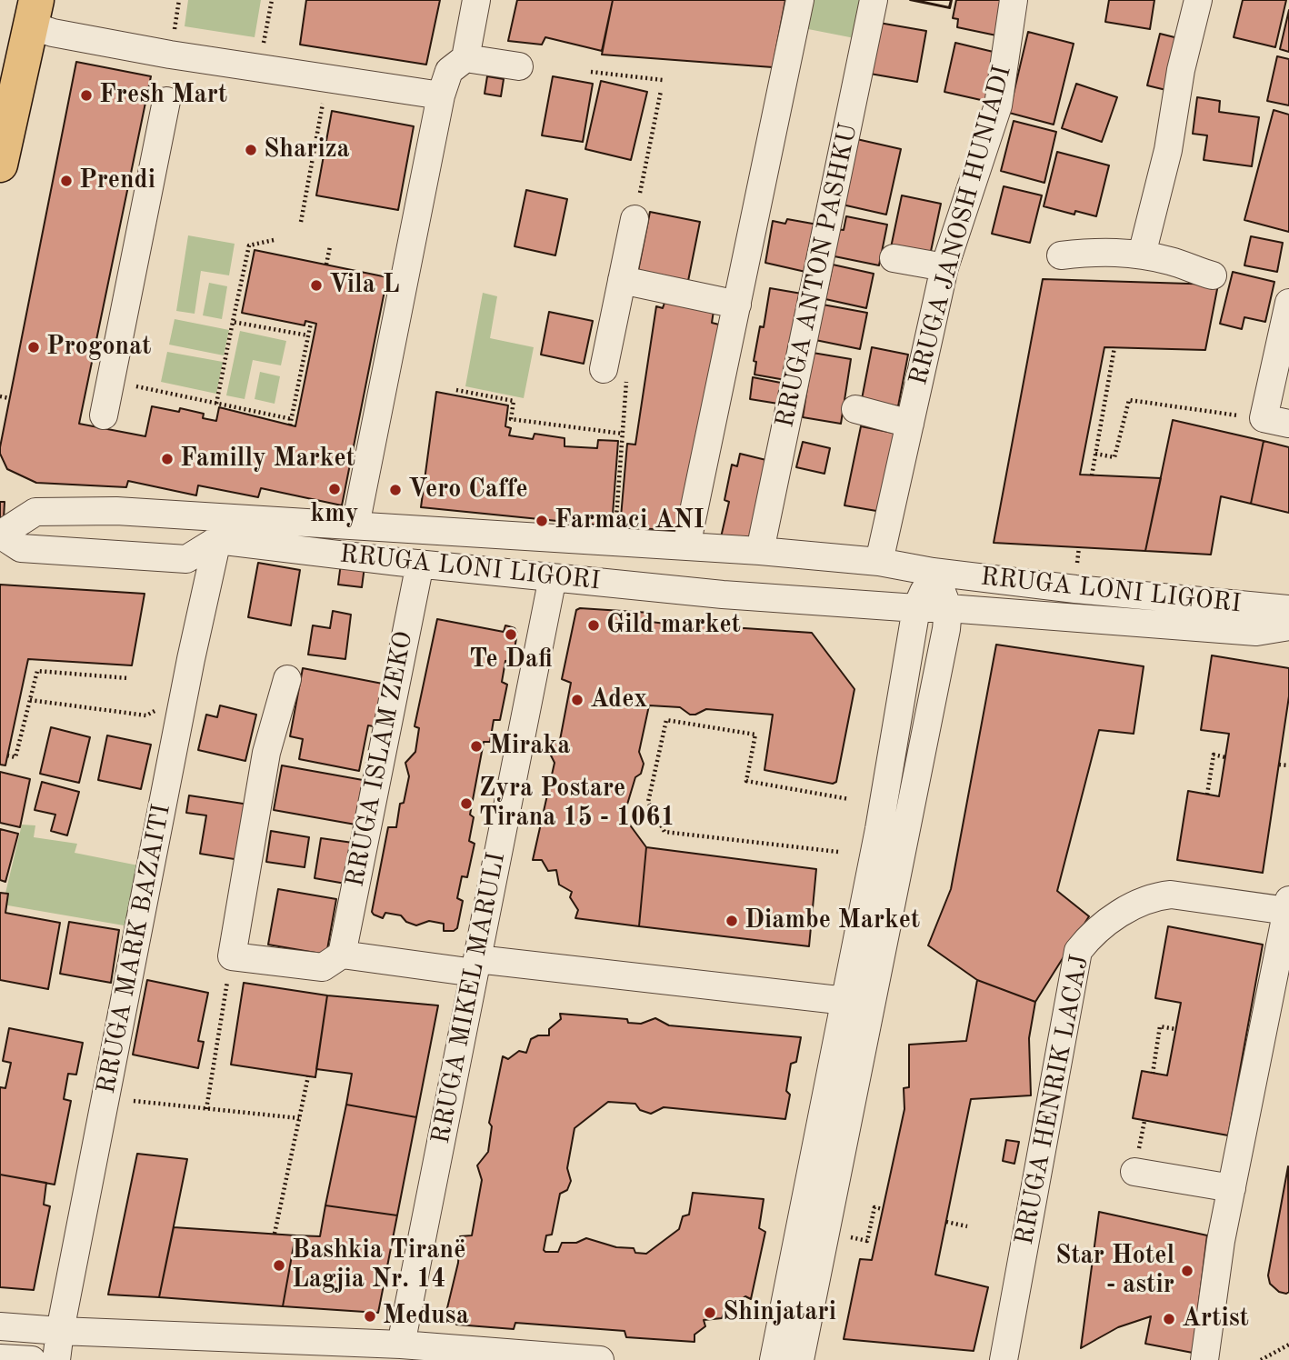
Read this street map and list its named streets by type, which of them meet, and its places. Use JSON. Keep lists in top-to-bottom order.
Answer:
{
  "streets": {
    "street": [
      "RRUGA JANOSH HUNIADI",
      "RRUGA ANTON PASHKU",
      "RRUGA LONI LIGORI",
      "RRUGA ISLAM ZEKO",
      "RRUGA MARK BAZAITI",
      "RRUGA MIKEL MARULI",
      "RRUGA HENRIK LACAJ"
    ]
  },
  "crossings": [
    ["RRUGA JANOSH HUNIADI", "RRUGA LONI LIGORI"],
    ["RRUGA ANTON PASHKU", "RRUGA LONI LIGORI"],
    ["RRUGA LONI LIGORI", "RRUGA ISLAM ZEKO"],
    ["RRUGA LONI LIGORI", "RRUGA MARK BAZAITI"],
    ["RRUGA LONI LIGORI", "RRUGA MIKEL MARULI"]
  ],
  "places": [
    "Fresh Mart",
    "Shariza",
    "Prendi",
    "Vila L",
    "Progonat",
    "Familly Market",
    "kmy",
    "Vero Caffe",
    "Farmaci ANI",
    "Gild market",
    "Te Dafi",
    "Adex",
    "Miraka",
    "Zyra Postare Tirana 15 - 1061",
    "Diambe Market",
    "Bashkia Tiranë Lagjia Nr. 14",
    "Star Hotel - astir",
    "Shinjatari",
    "Medusa",
    "Artist"
  ]
}
